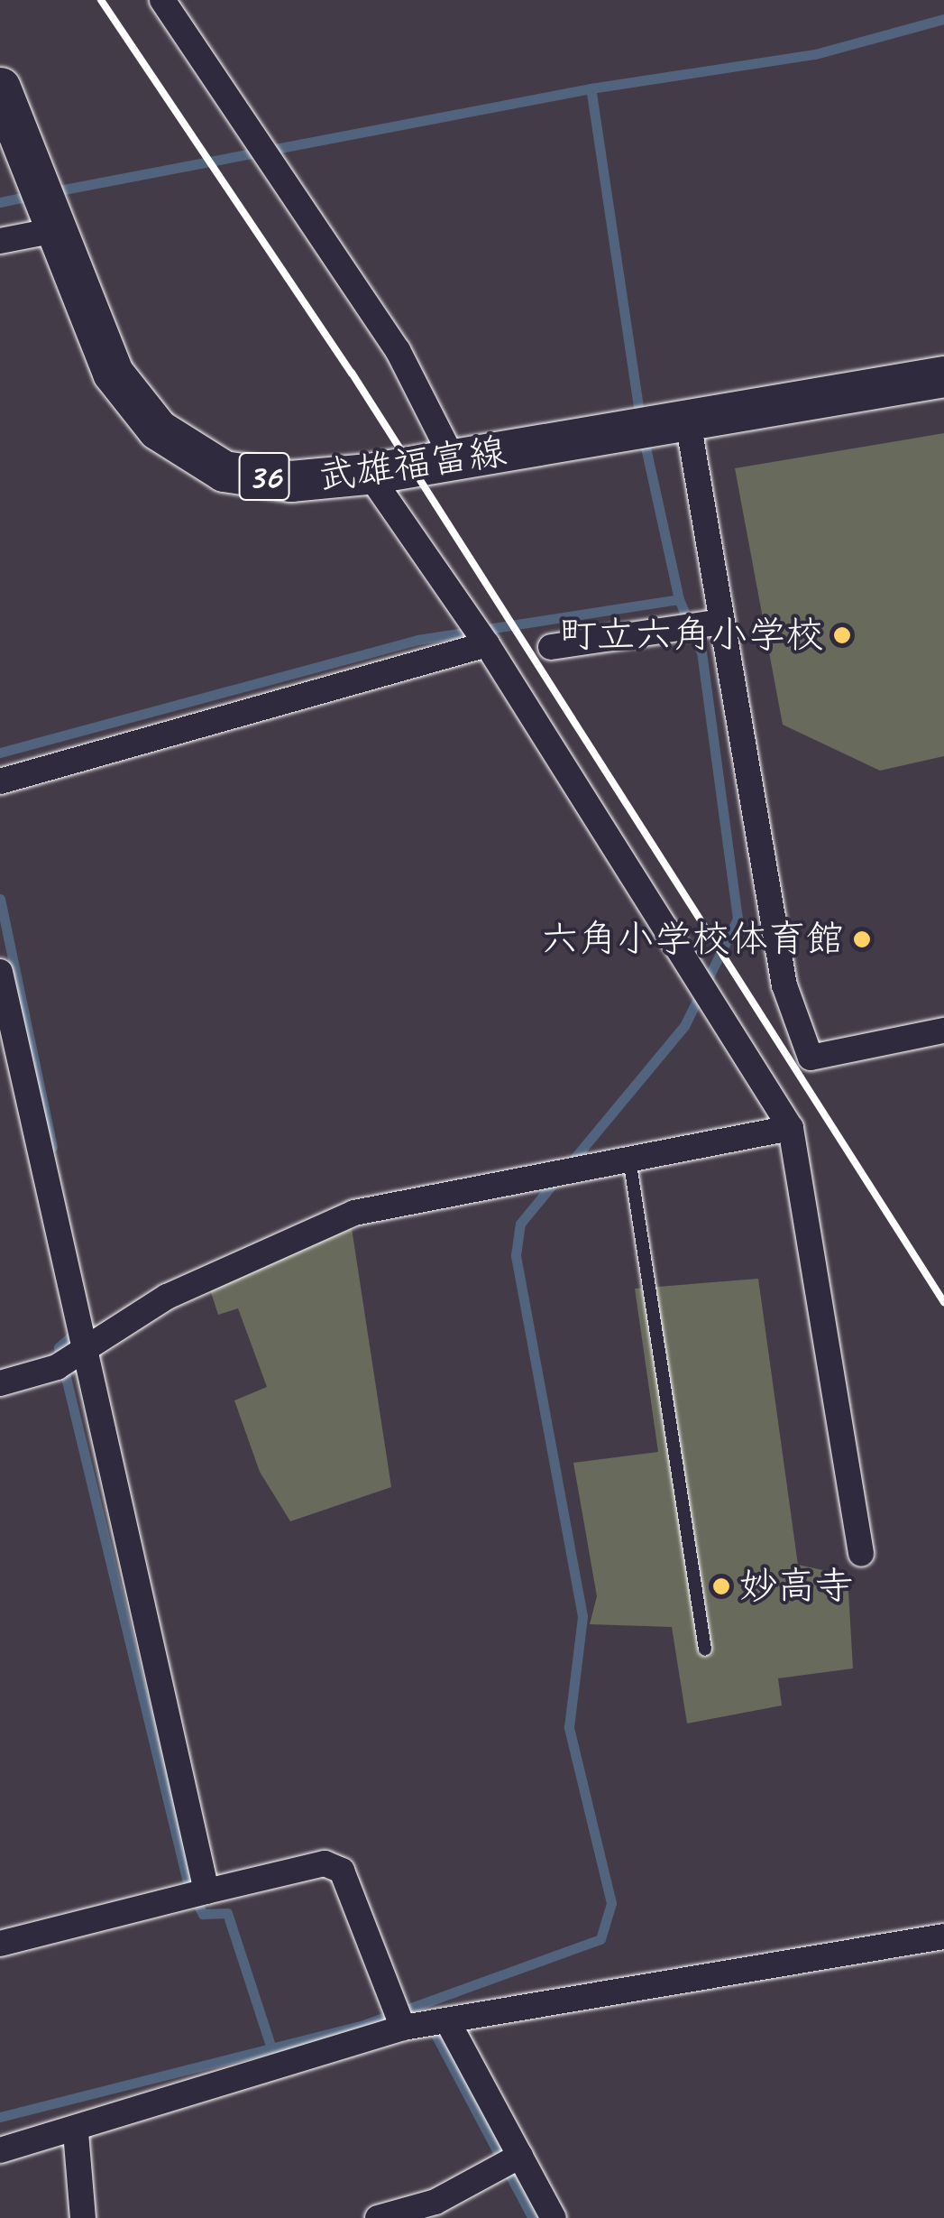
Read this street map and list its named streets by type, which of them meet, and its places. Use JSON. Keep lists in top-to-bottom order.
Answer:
{
  "streets": {
    "main road": ["武雄福富線", "36"]
  },
  "places": ["町立六角小学校", "六角小学校体育館", "妙高寺"]
}
